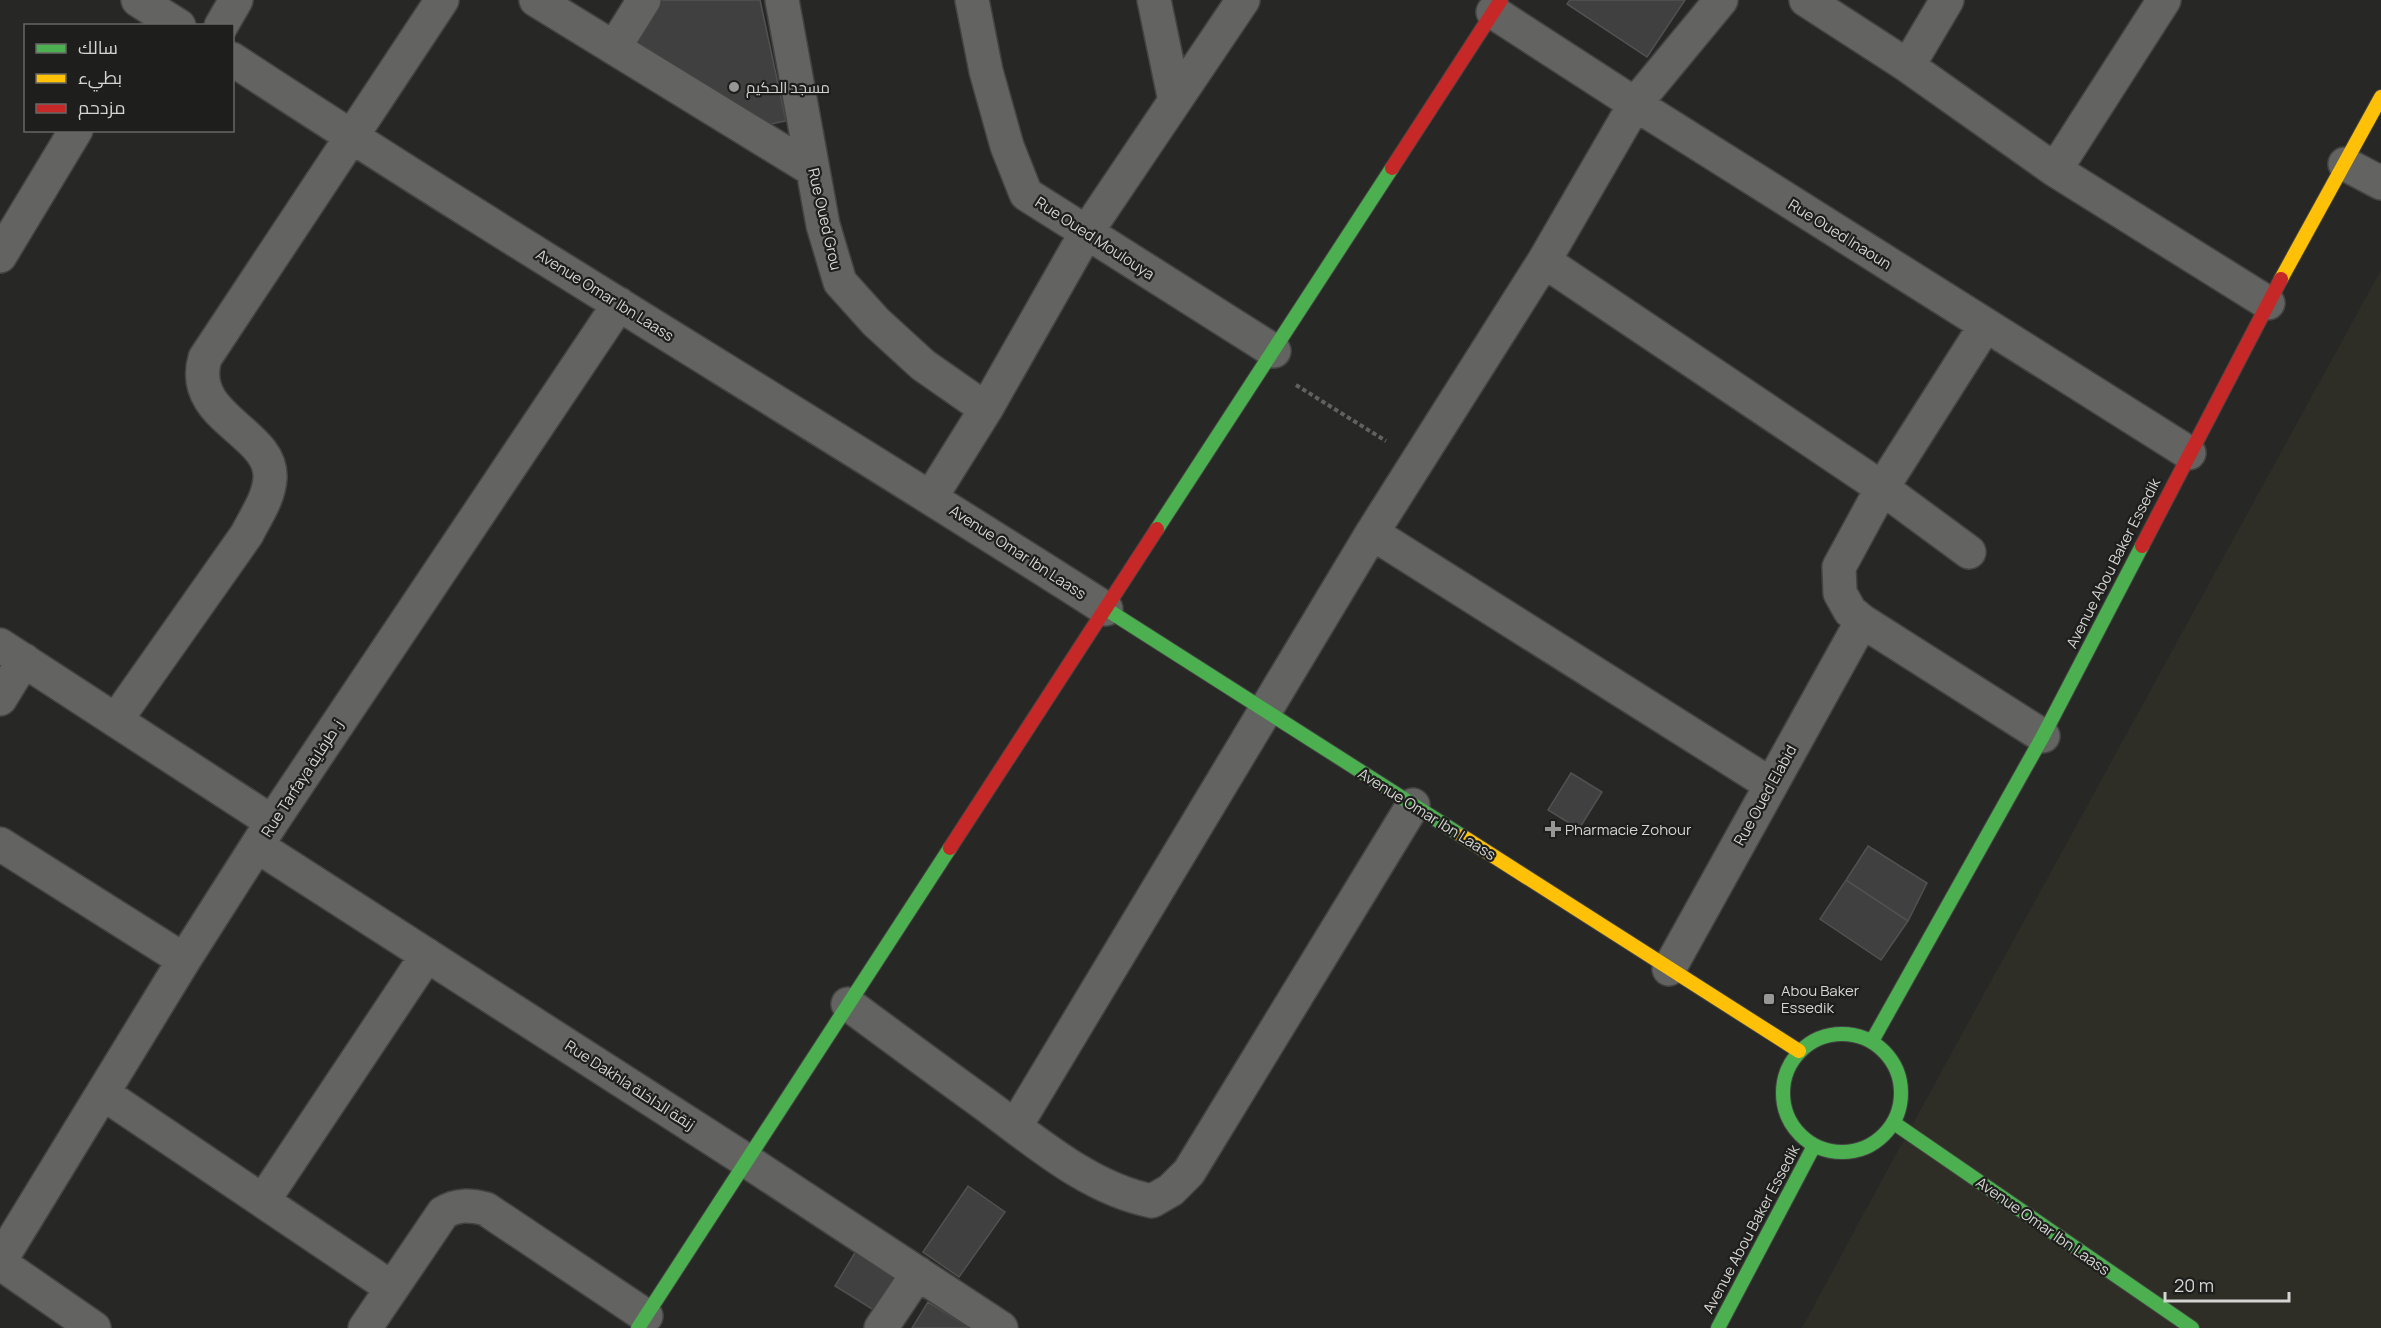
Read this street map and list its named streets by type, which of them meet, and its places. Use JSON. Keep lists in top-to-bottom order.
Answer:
{
  "streets": {
    "street": [
      "Rue Oued Grou",
      "Rue Oued Inaoun",
      "Rue Oued Moulouya",
      "Avenue Omar Ibn Laass",
      "Avenue Abou Baker Essedik",
      "Rue Tarfaya ز. طرفاية",
      "Rue Oued Elabid",
      "Rue Dakhla زنقة الداخلة"
    ]
  },
  "crossings": [
    ["Rue Oued Inaoun", "Avenue Abou Baker Essedik"],
    ["Avenue Omar Ibn Laass", "Avenue Abou Baker Essedik"],
    ["Avenue Omar Ibn Laass", "Rue Tarfaya ز. طرفاية"],
    ["Avenue Omar Ibn Laass", "Rue Oued Elabid"],
    ["Rue Tarfaya ز. طرفاية", "Rue Dakhla زنقة الداخلة"]
  ],
  "places": {
    "other": ["مسجد الحكيم"],
    "health": ["Pharmacie Zohour"],
    "transit": ["Abou Baker Essedik"]
  },
  "legend": ["سالك", "بطيء", "مزدحم"],
  "scale_bar": "20 m"
}
